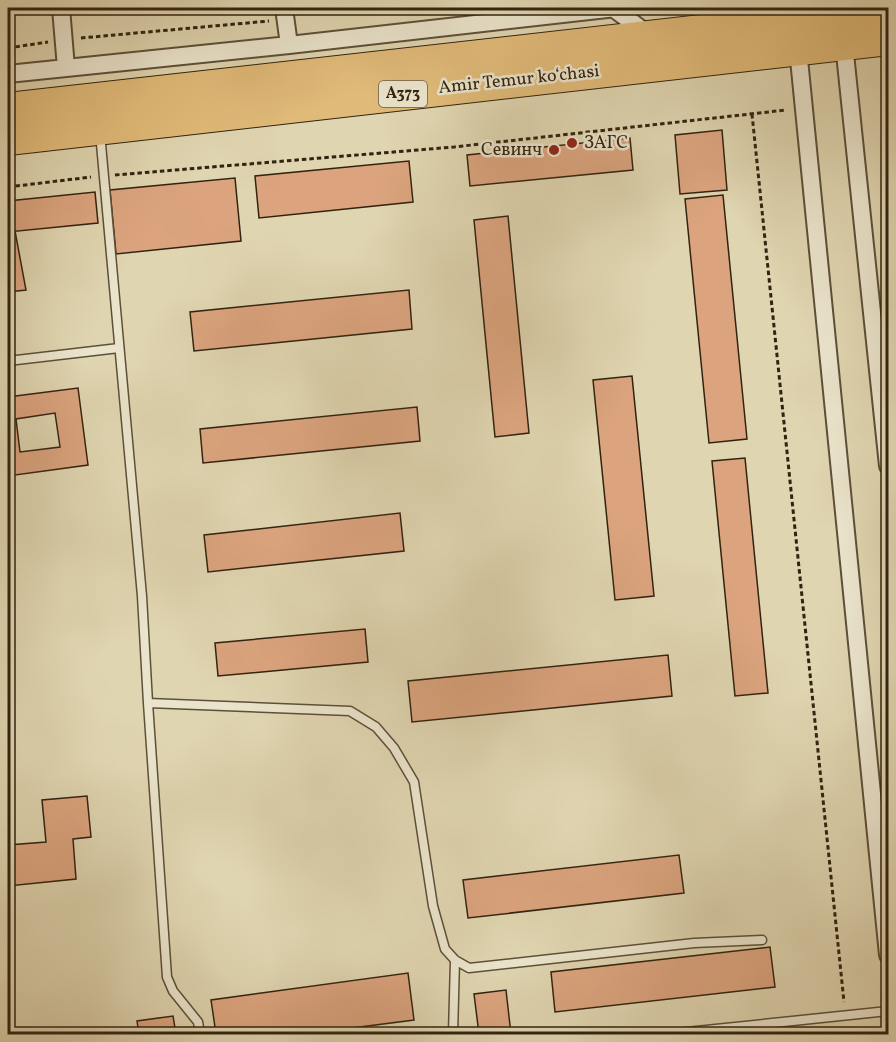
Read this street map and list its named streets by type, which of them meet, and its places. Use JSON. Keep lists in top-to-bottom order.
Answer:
{
  "streets": {
    "highway": ["Amir Temur koʻchasi", "A373"]
  },
  "places": ["ЗАГС", "Севинч"]
}
